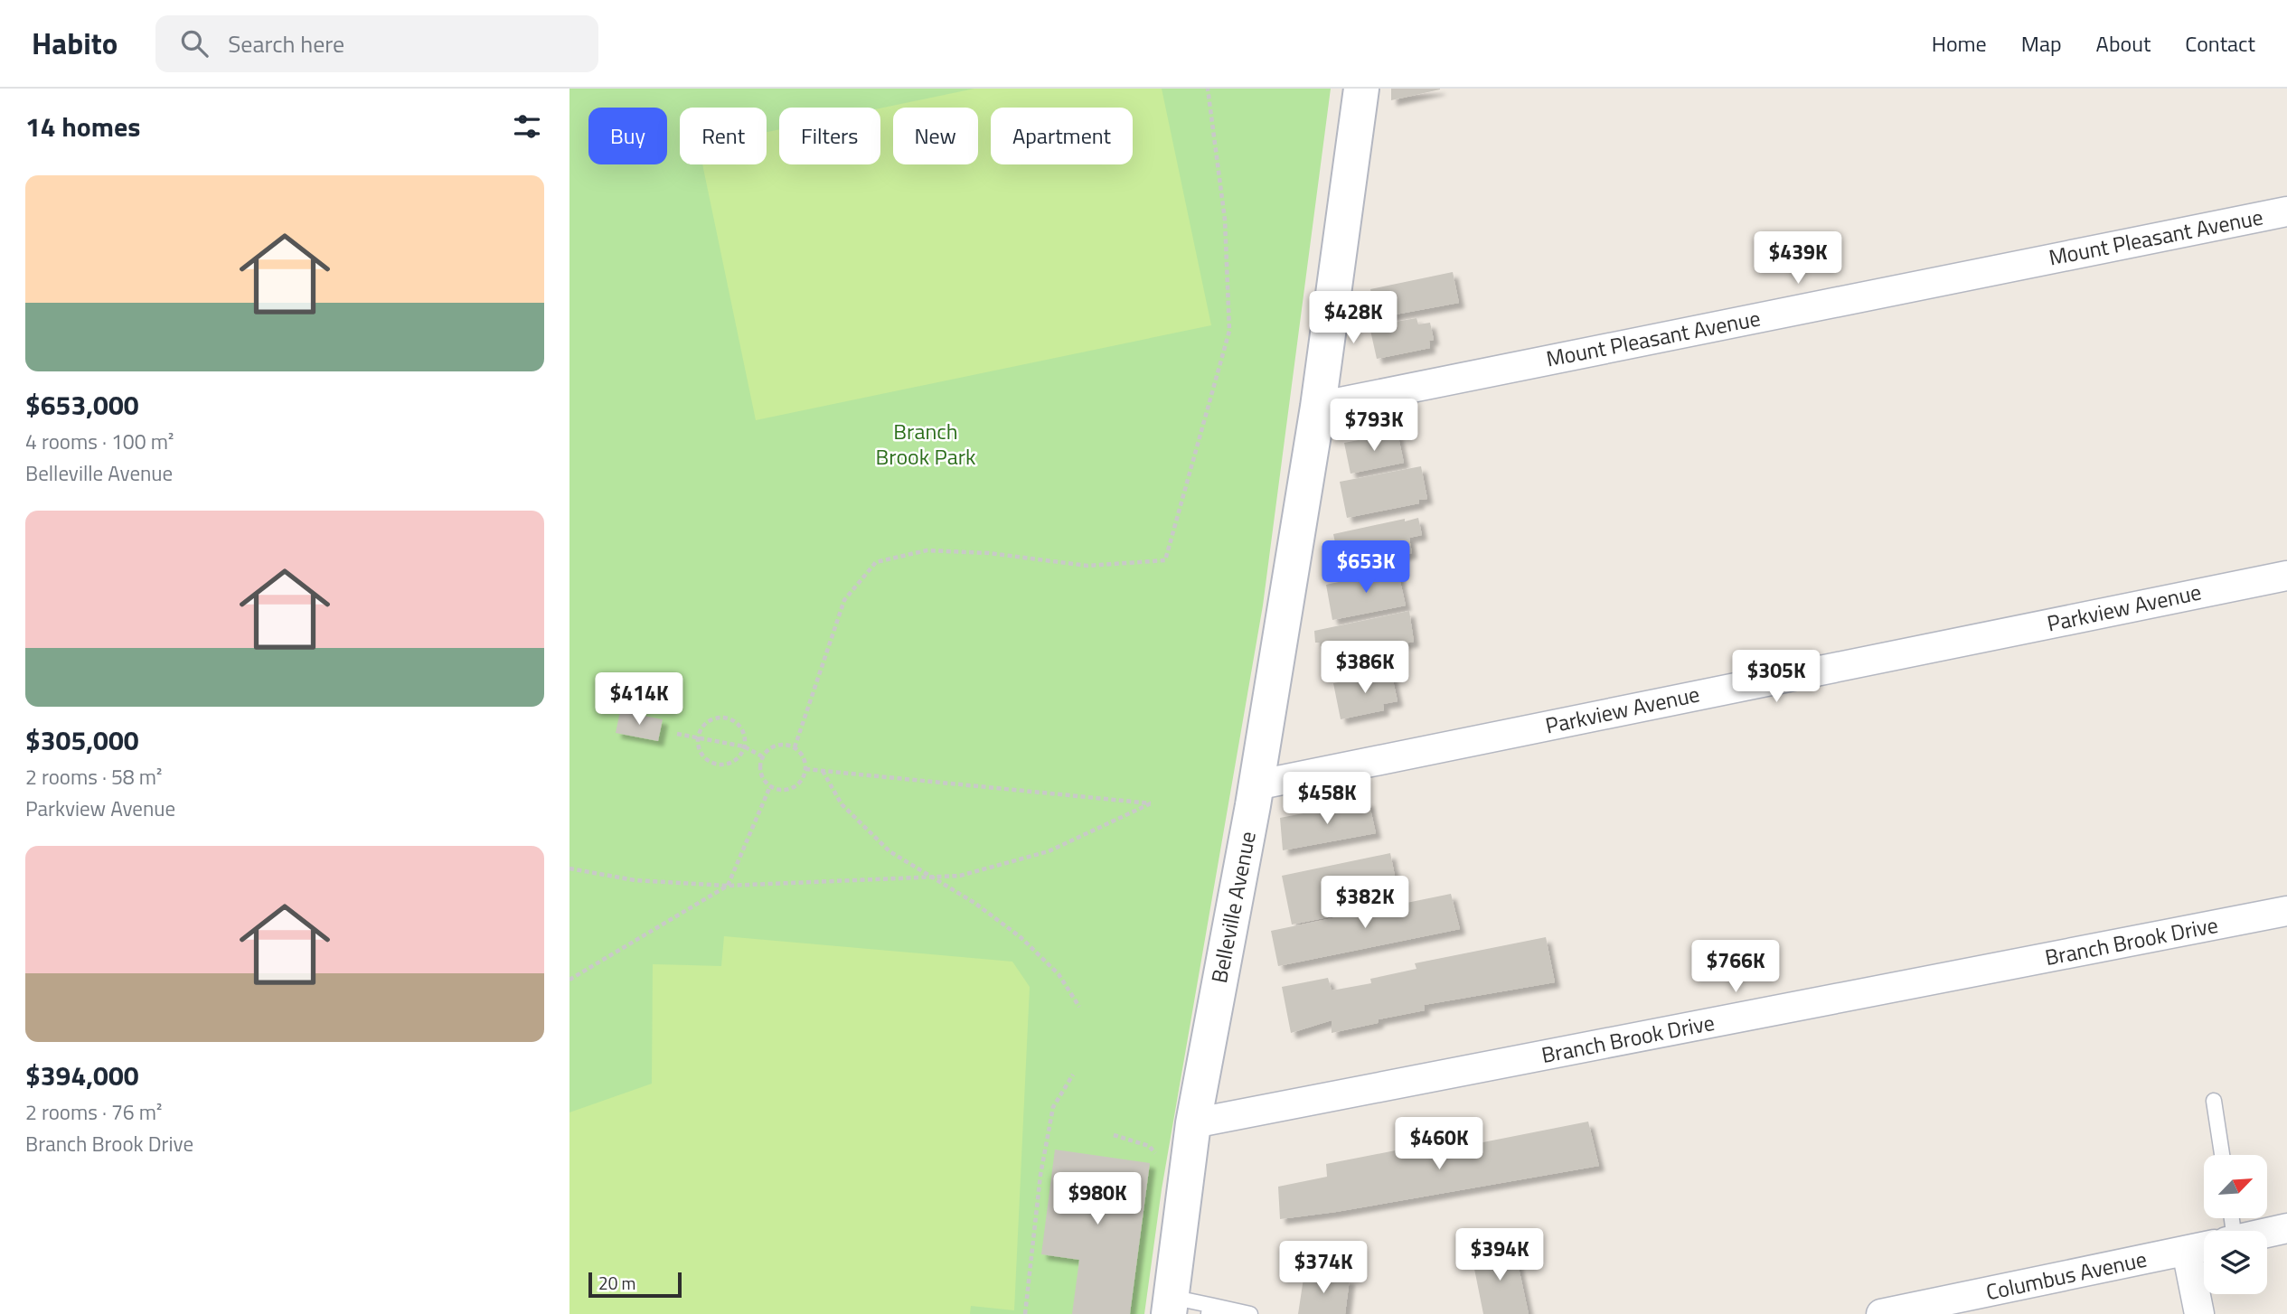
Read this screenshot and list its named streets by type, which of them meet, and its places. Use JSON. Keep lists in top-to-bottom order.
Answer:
{
  "streets": {
    "main road": ["Belleville Avenue"],
    "street": [
      "Mount Pleasant Avenue",
      "Parkview Avenue",
      "Branch Brook Drive",
      "Columbus Avenue"
    ]
  },
  "crossings": [
    ["Mount Pleasant Avenue", "Belleville Avenue"],
    ["Parkview Avenue", "Belleville Avenue"],
    ["Belleville Avenue", "Branch Brook Drive"]
  ],
  "parks": ["Branch Brook Park"],
  "scale_bar": "20 m",
  "north": "top right",
  "page": {
    "header": "Habito",
    "search": "Search here",
    "nav": [
      "Home",
      "Map",
      "About",
      "Contact"
    ],
    "heading": "14 homes",
    "chip": [
      "Buy",
      "Rent",
      "Filters",
      "New",
      "Apartment"
    ],
    "list": [
      {
        "name": "$653,000",
        "note": "4 rooms · 100 m² · Belleville Avenue"
      },
      {
        "name": "$305,000",
        "note": "2 rooms · 58 m² · Parkview Avenue"
      },
      {
        "name": "$394,000",
        "note": "2 rooms · 76 m² · Branch Brook Drive"
      }
    ],
    "price": [
      "$439K",
      "$428K",
      "$793K",
      "$653K",
      "$386K",
      "$305K",
      "$414K",
      "$458K",
      "$382K",
      "$766K",
      "$460K",
      "$980K",
      "$394K",
      "$374K"
    ],
    "scale": "20 m"
  }
}
